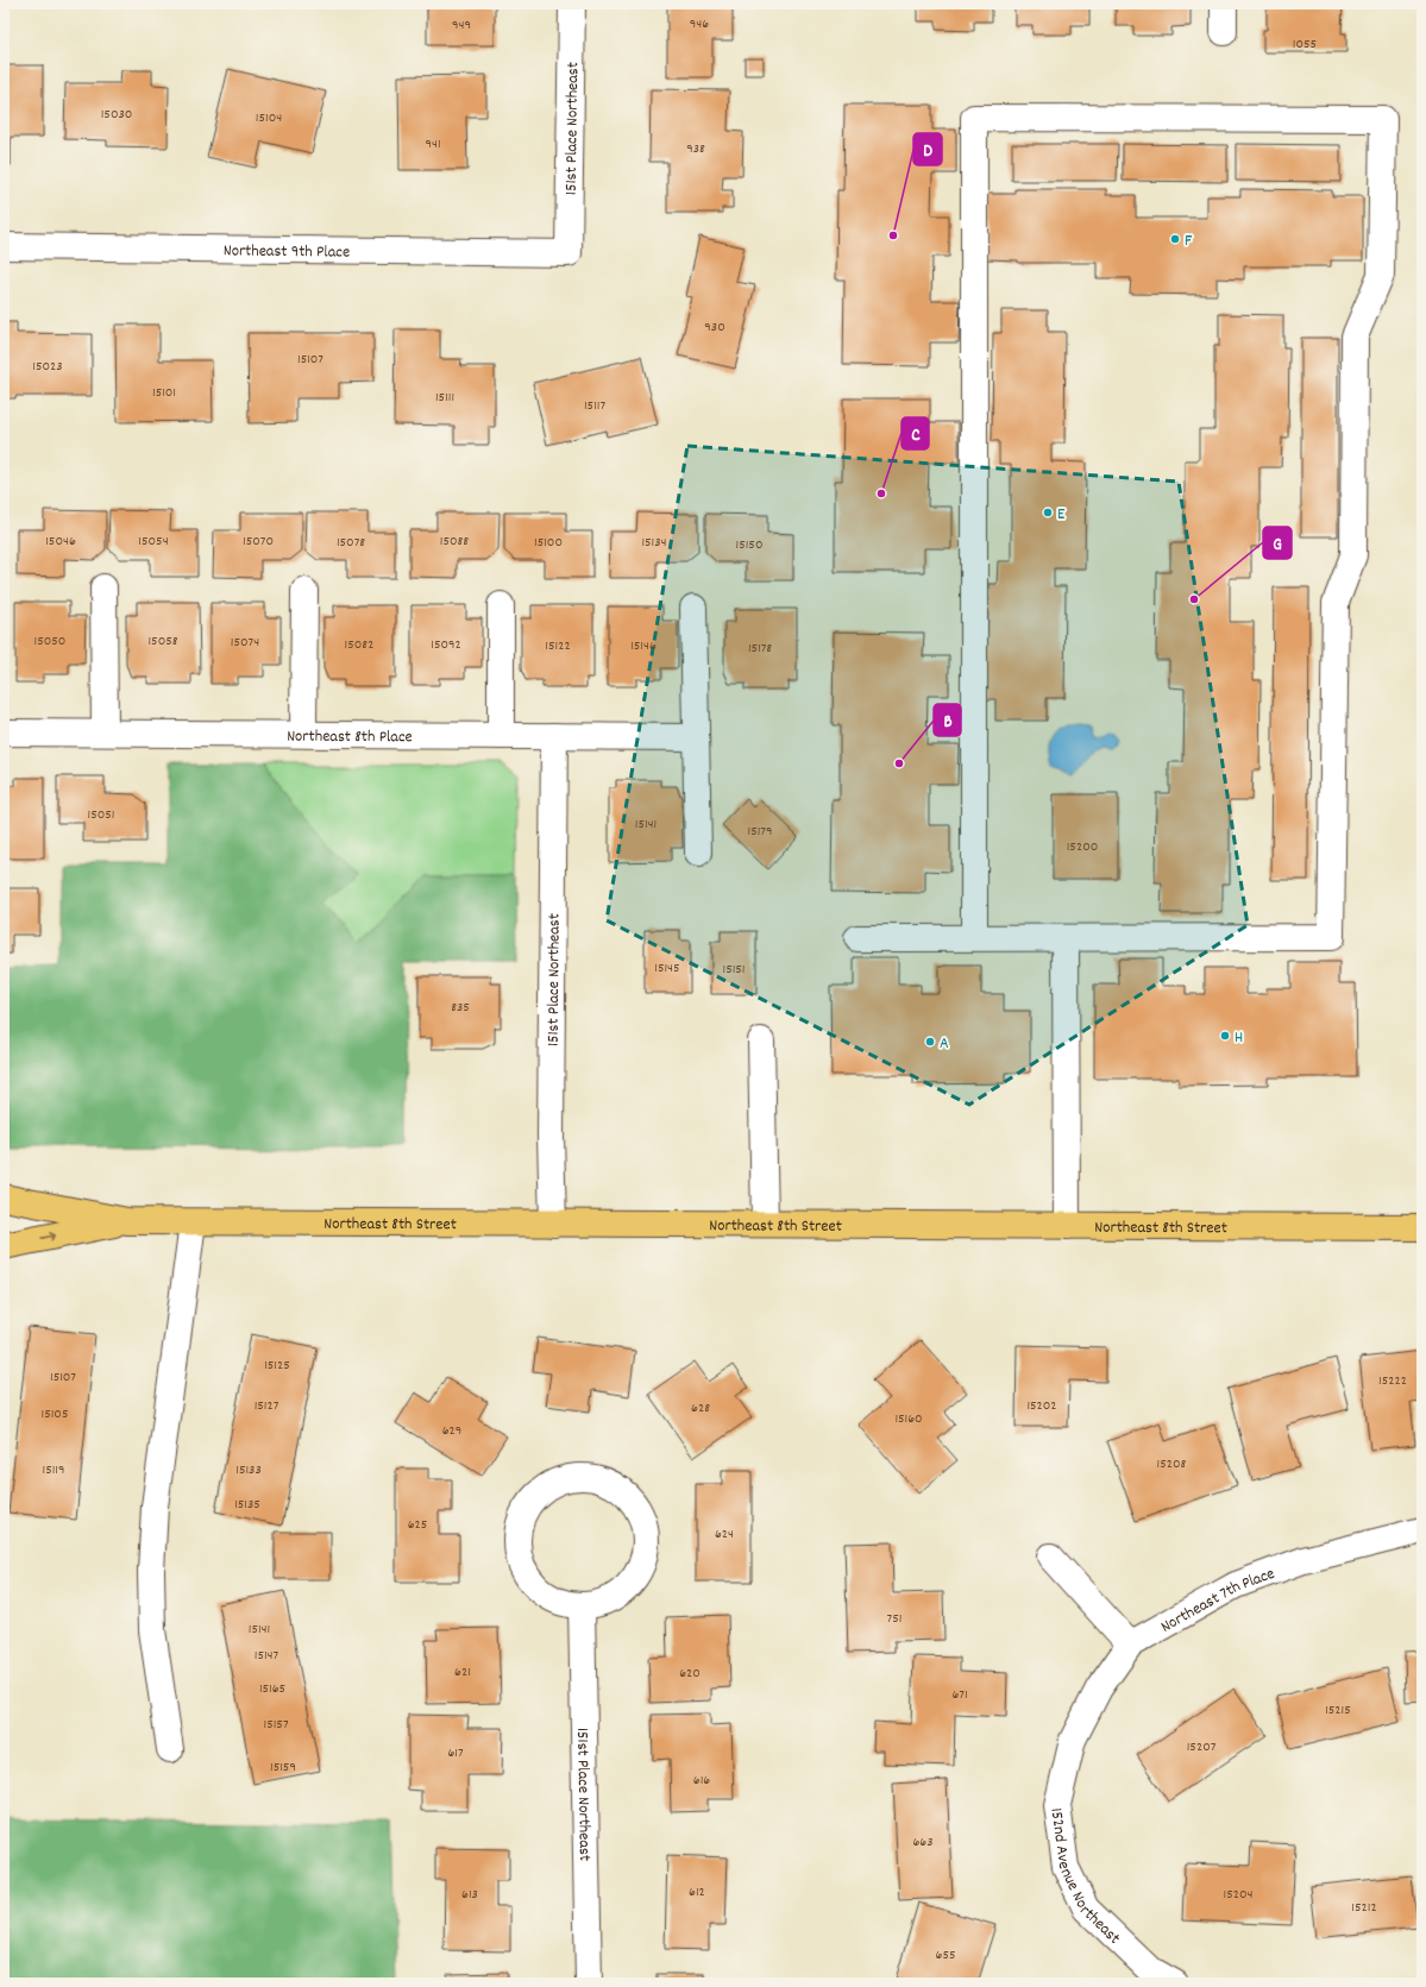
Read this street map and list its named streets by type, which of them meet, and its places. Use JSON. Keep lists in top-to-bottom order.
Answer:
{
  "streets": {
    "main road": ["Northeast 8th Street"],
    "street": [
      "151st Place Northeast",
      "Northeast 9th Place",
      "Northeast 8th Place",
      "Northeast 7th Place",
      "152nd Avenue Northeast"
    ]
  },
  "crossings": [
    ["151st Place Northeast", "Northeast 9th Place"],
    ["151st Place Northeast", "Northeast 8th Place"],
    ["151st Place Northeast", "Northeast 8th Street"],
    ["Northeast 7th Place", "152nd Avenue Northeast"]
  ],
  "places": [
    "D",
    "F",
    "C",
    "E",
    "G",
    "B",
    "H",
    "A"
  ],
  "house_numbers": [
    "946",
    "949",
    "1055",
    "15030",
    "15104",
    "941",
    "938",
    "930",
    "15107",
    "15023",
    "15101",
    "15111",
    "15117",
    "15046",
    "15054",
    "15070",
    "15088",
    "15078",
    "15100",
    "15134",
    "15150",
    "15050",
    "15058",
    "15074",
    "15082",
    "15092",
    "15122",
    "15146",
    "15178",
    "15051",
    "15141",
    "15179",
    "15200",
    "15145",
    "15151",
    "835",
    "15125",
    "15107",
    "15222",
    "15127",
    "15202",
    "628",
    "15105",
    "15160",
    "629",
    "15208",
    "15119",
    "15133",
    "15135",
    "625",
    "624",
    "751",
    "15141",
    "15147",
    "621",
    "620",
    "15165",
    "671",
    "15215",
    "15157",
    "15207",
    "617",
    "15159",
    "616",
    "663",
    "612",
    "613",
    "15204",
    "15212",
    "655"
  ]
}
